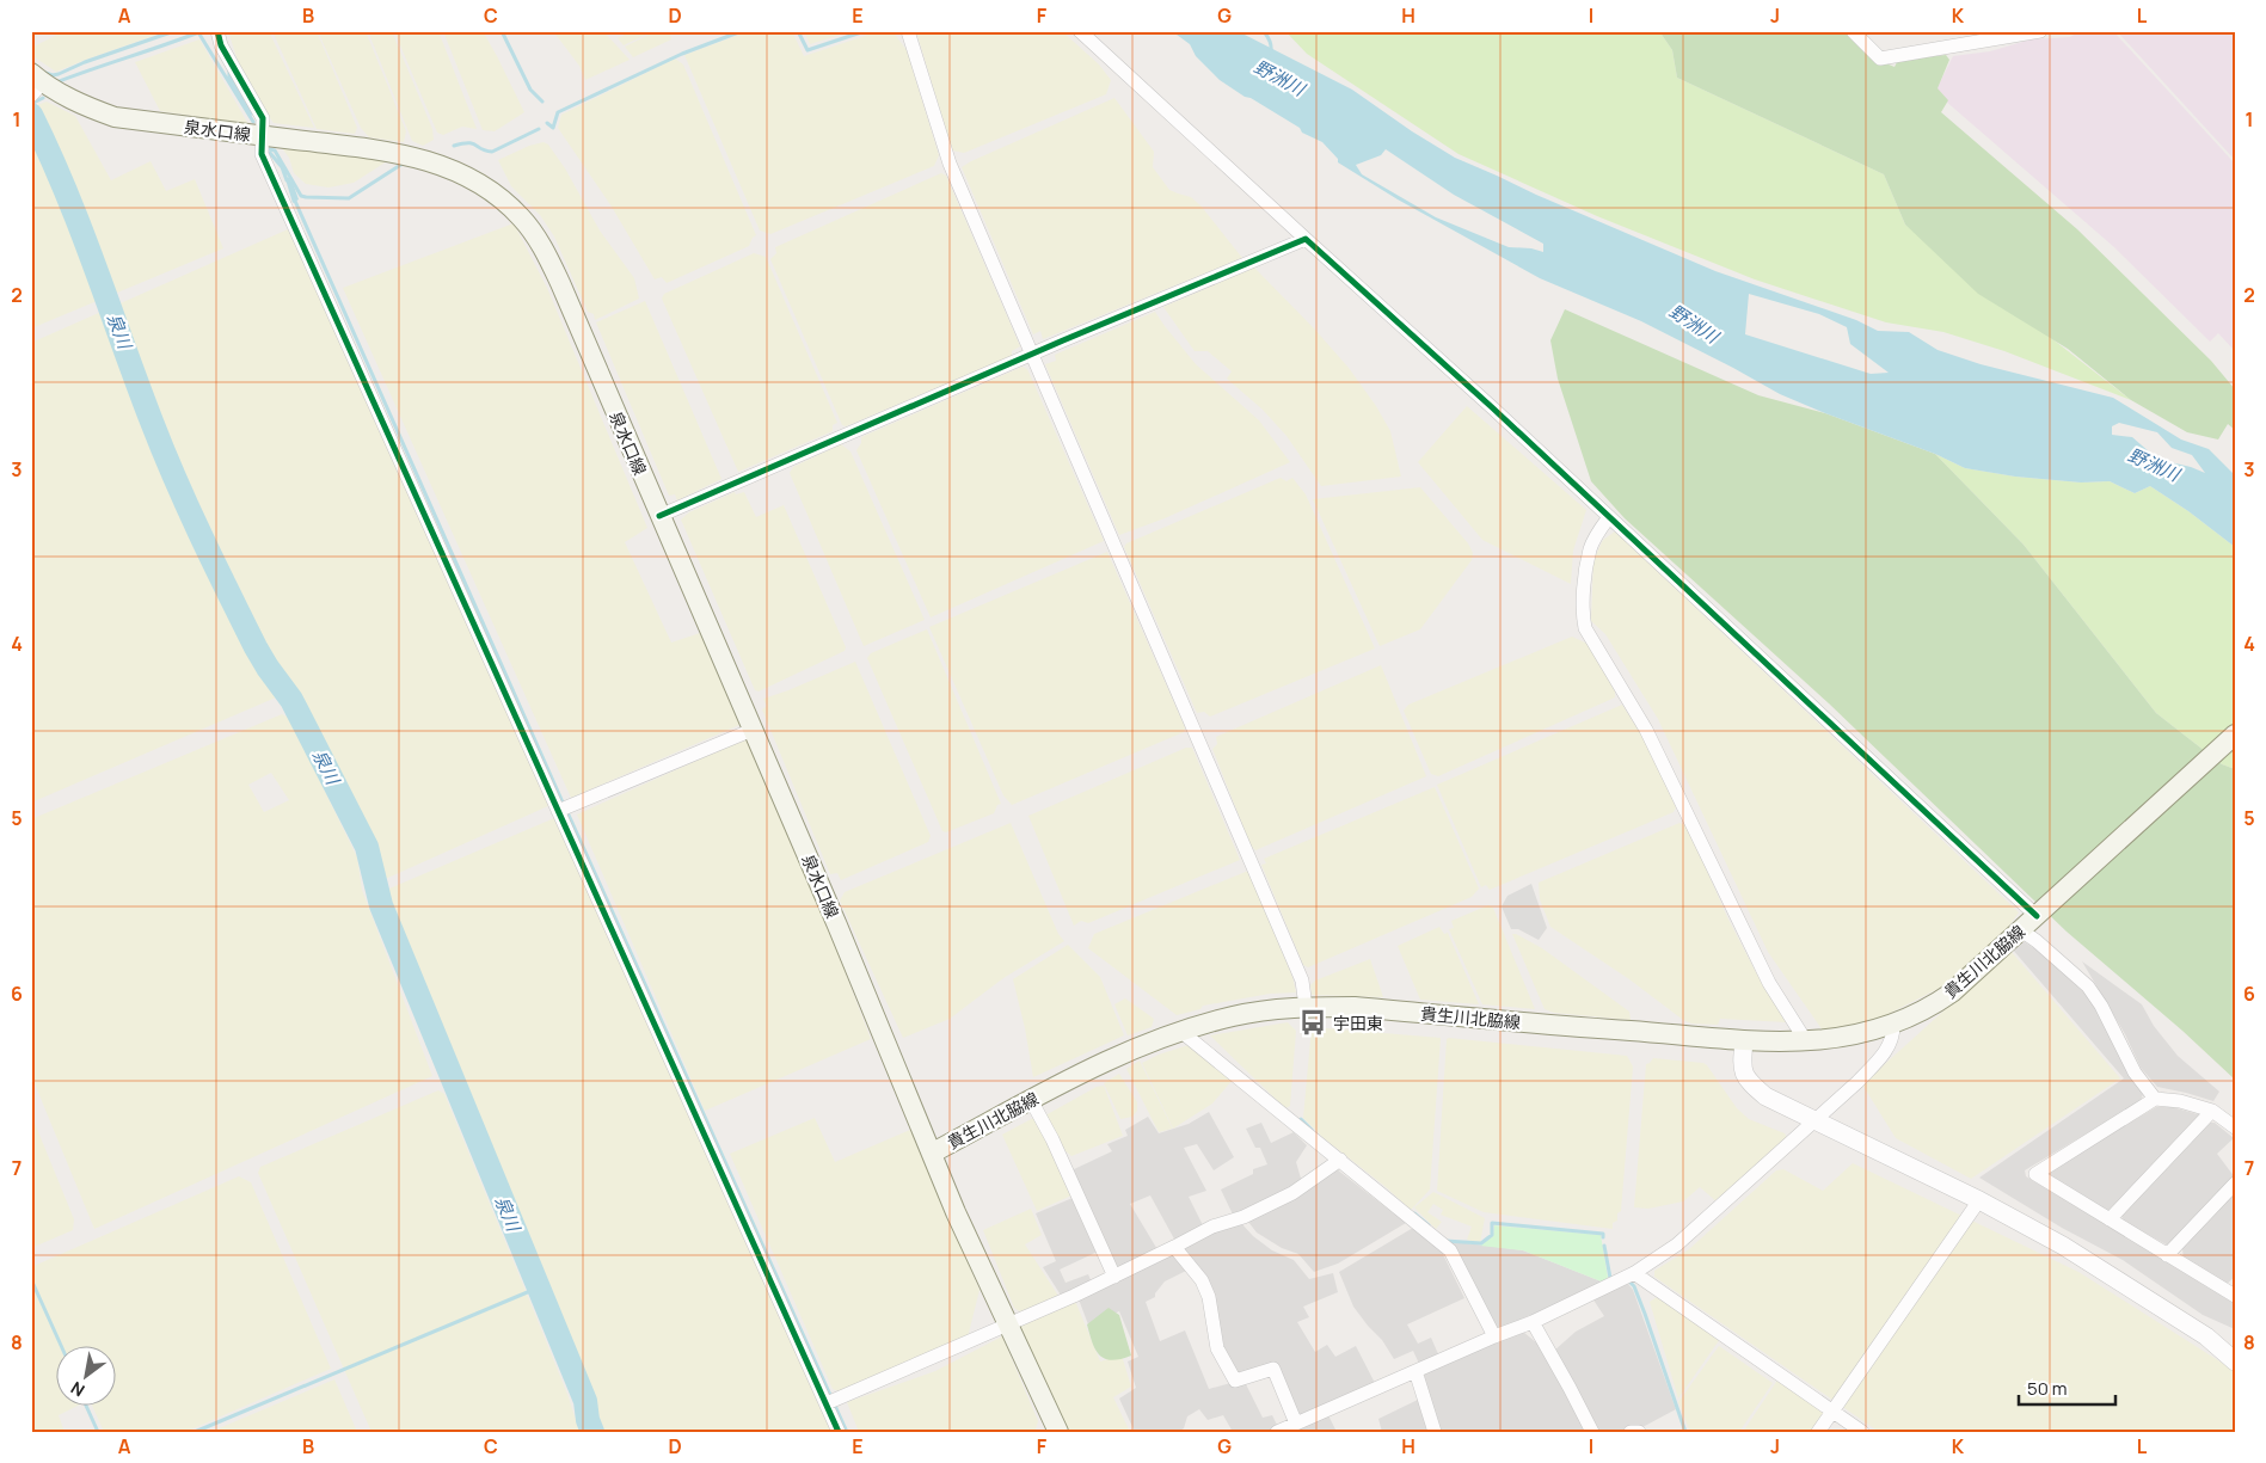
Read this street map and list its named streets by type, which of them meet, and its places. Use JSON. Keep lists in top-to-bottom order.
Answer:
{
  "streets": {
    "main road": ["泉水口線", "貴生川北脇線"]
  },
  "crossings": [
    ["泉水口線", "貴生川北脇線"]
  ],
  "water": ["野洲川", "泉川"],
  "places": {
    "bus stop": ["宇田東"]
  },
  "scale_bar": "50 m",
  "north": "bottom left",
  "grid": {
    "columns": [
      "A",
      "B",
      "C",
      "D",
      "E",
      "F",
      "G",
      "H",
      "I",
      "J",
      "K",
      "L"
    ],
    "rows": [
      "1",
      "2",
      "3",
      "4",
      "5",
      "6",
      "7",
      "8"
    ]
  }
}
